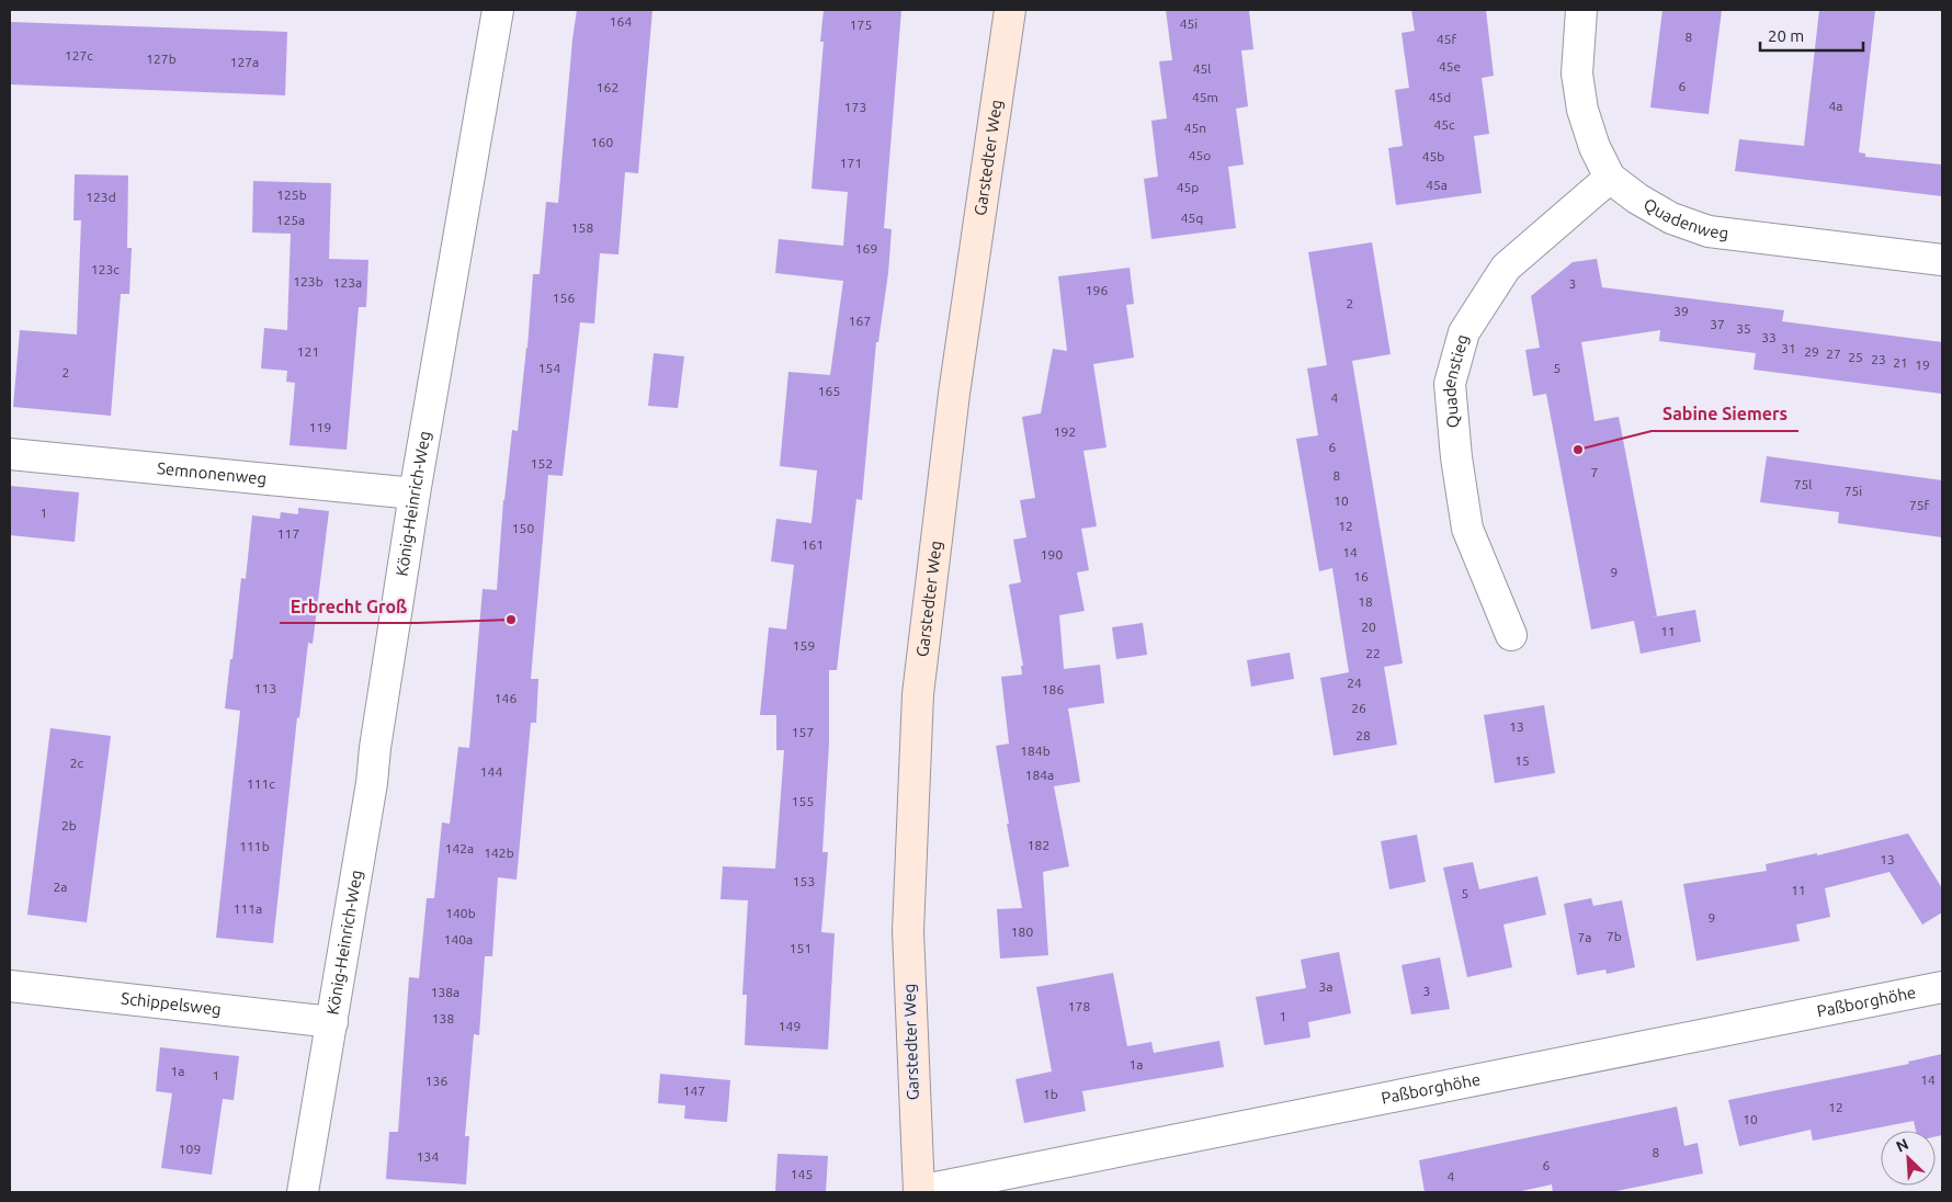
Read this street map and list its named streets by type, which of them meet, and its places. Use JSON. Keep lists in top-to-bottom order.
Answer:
{
  "streets": {
    "main road": ["Garstedter Weg"],
    "street": [
      "Quadenweg",
      "Quadenstieg",
      "Semnonenweg",
      "König-Heinrich-Weg",
      "Paßborghöhe",
      "Schippelsweg"
    ]
  },
  "crossings": [
    ["Garstedter Weg", "Paßborghöhe"],
    ["Quadenweg", "Quadenstieg"],
    ["Semnonenweg", "König-Heinrich-Weg"],
    ["König-Heinrich-Weg", "Schippelsweg"]
  ],
  "places": ["Sabine Siemers", "Erbrecht Groß"],
  "house_numbers": [
    "164",
    "45i",
    "175",
    "8",
    "45f",
    "127c",
    "127b",
    "127a",
    "45e",
    "45l",
    "6",
    "162",
    "45m",
    "45d",
    "4a",
    "173",
    "45c",
    "45n",
    "160",
    "45o",
    "45b",
    "171",
    "45a",
    "45p",
    "125b",
    "123d",
    "45q",
    "125a",
    "158",
    "169",
    "123c",
    "123b",
    "123a",
    "3",
    "196",
    "156",
    "2",
    "39",
    "167",
    "37",
    "35",
    "33",
    "31",
    "121",
    "29",
    "27",
    "25",
    "23",
    "21",
    "19",
    "154",
    "5",
    "2",
    "165",
    "4",
    "119",
    "192",
    "6",
    "152",
    "7",
    "8",
    "75l",
    "75i",
    "10",
    "75f",
    "1",
    "12",
    "150",
    "117",
    "161",
    "14",
    "190",
    "9",
    "16",
    "18",
    "20",
    "11",
    "159",
    "22",
    "24",
    "113",
    "186",
    "146",
    "26",
    "13",
    "157",
    "28",
    "184b",
    "15",
    "2c",
    "144",
    "184a",
    "111c",
    "155",
    "2b",
    "182",
    "111b",
    "142a",
    "142b",
    "13",
    "153",
    "2a",
    "11",
    "5",
    "111a",
    "140b",
    "9",
    "180",
    "7b",
    "7a",
    "140a",
    "151",
    "3a",
    "3",
    "138a",
    "178",
    "1",
    "138",
    "149",
    "1a",
    "1a",
    "1",
    "14",
    "136",
    "147",
    "1b",
    "12",
    "10",
    "109",
    "8",
    "134",
    "6",
    "145",
    "4"
  ],
  "scale_bar": "20 m",
  "north": "top left"
}
